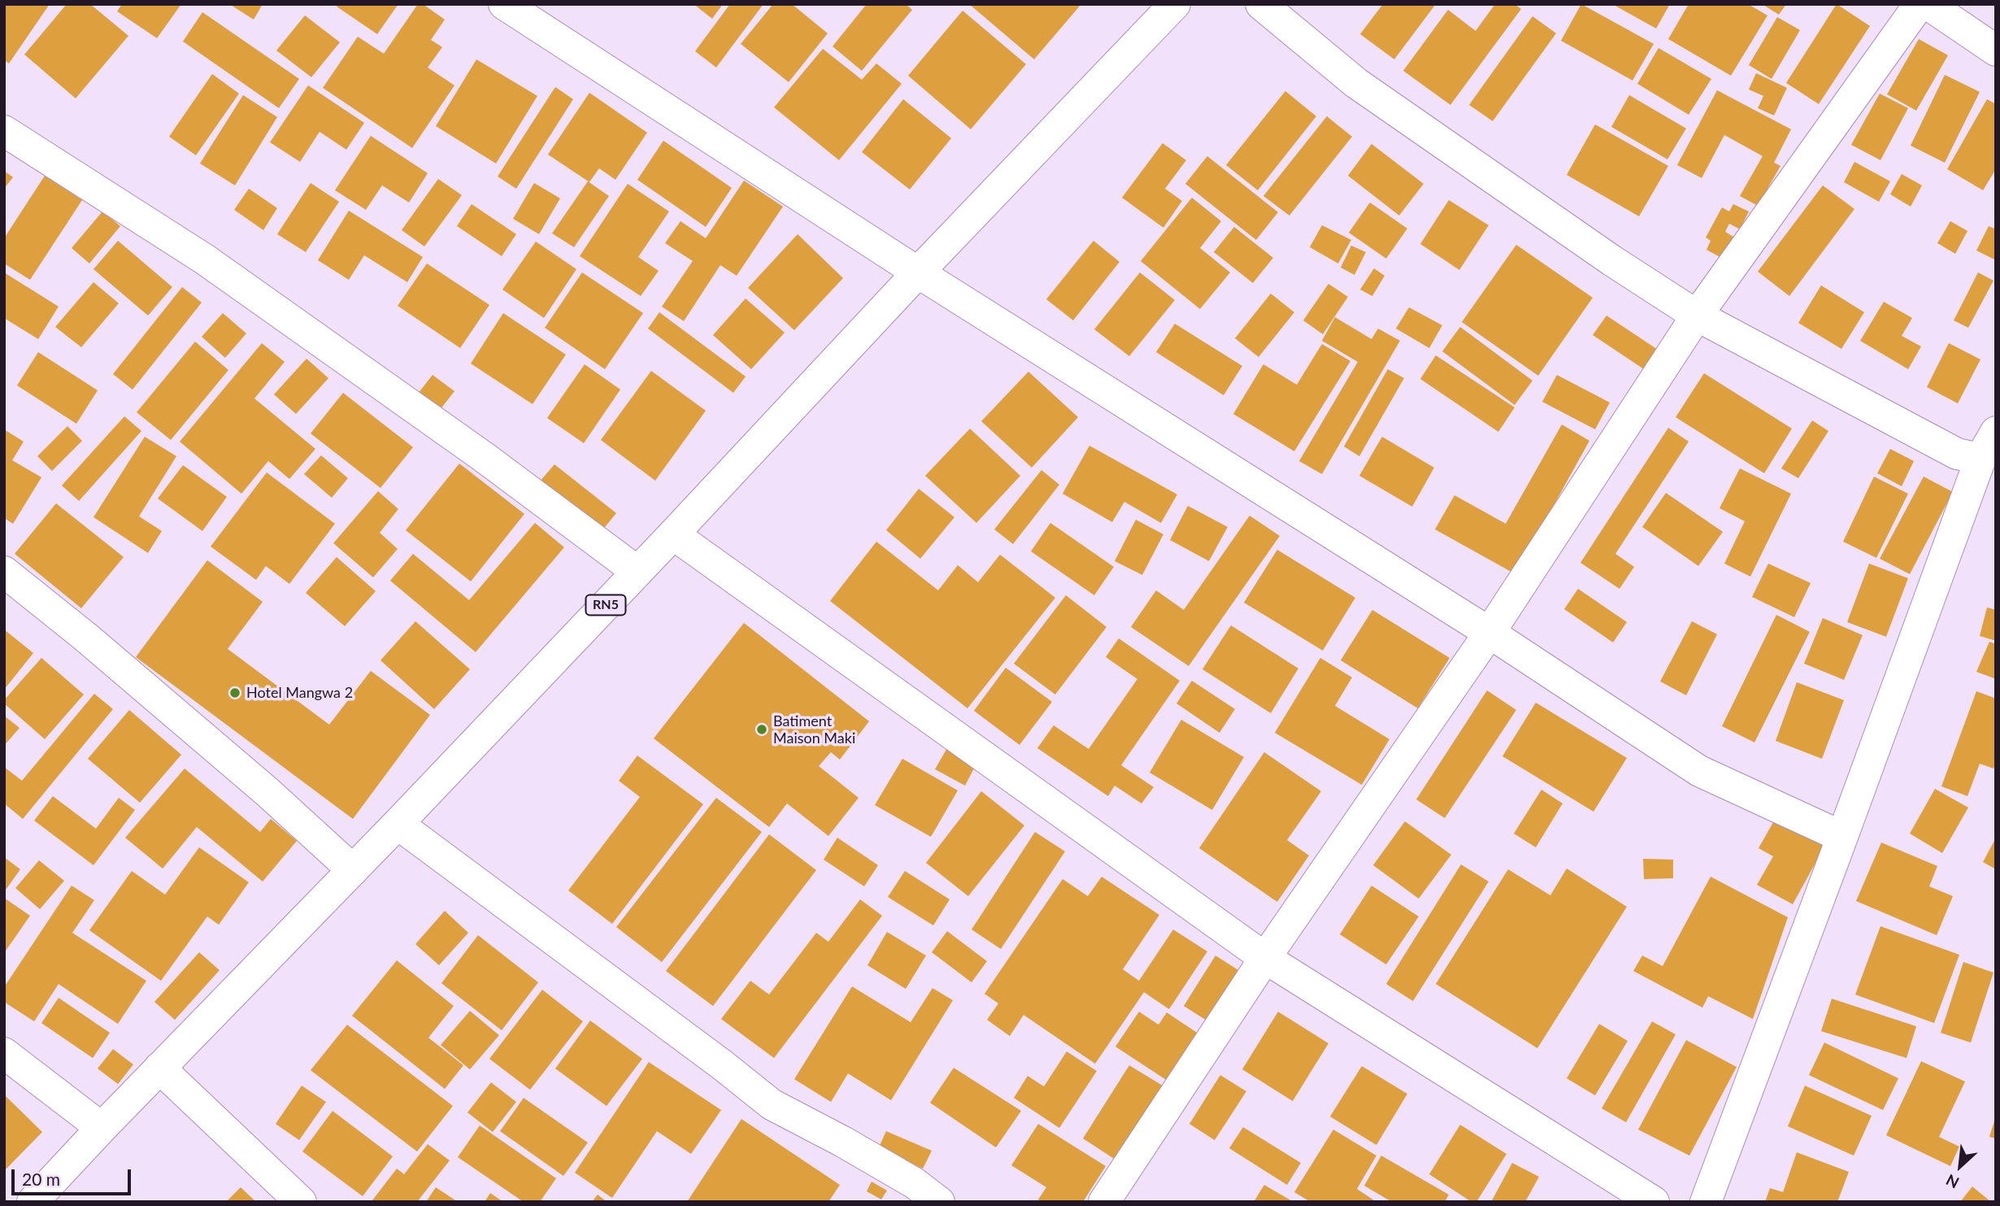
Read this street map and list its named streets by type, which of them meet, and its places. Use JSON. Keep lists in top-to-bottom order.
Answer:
{
  "streets": {
    "main road": ["RN5"]
  },
  "places": ["Hotel Mangwa 2", "Batiment Maison Maki"],
  "scale_bar": "20 m",
  "north": "bottom left"
}
